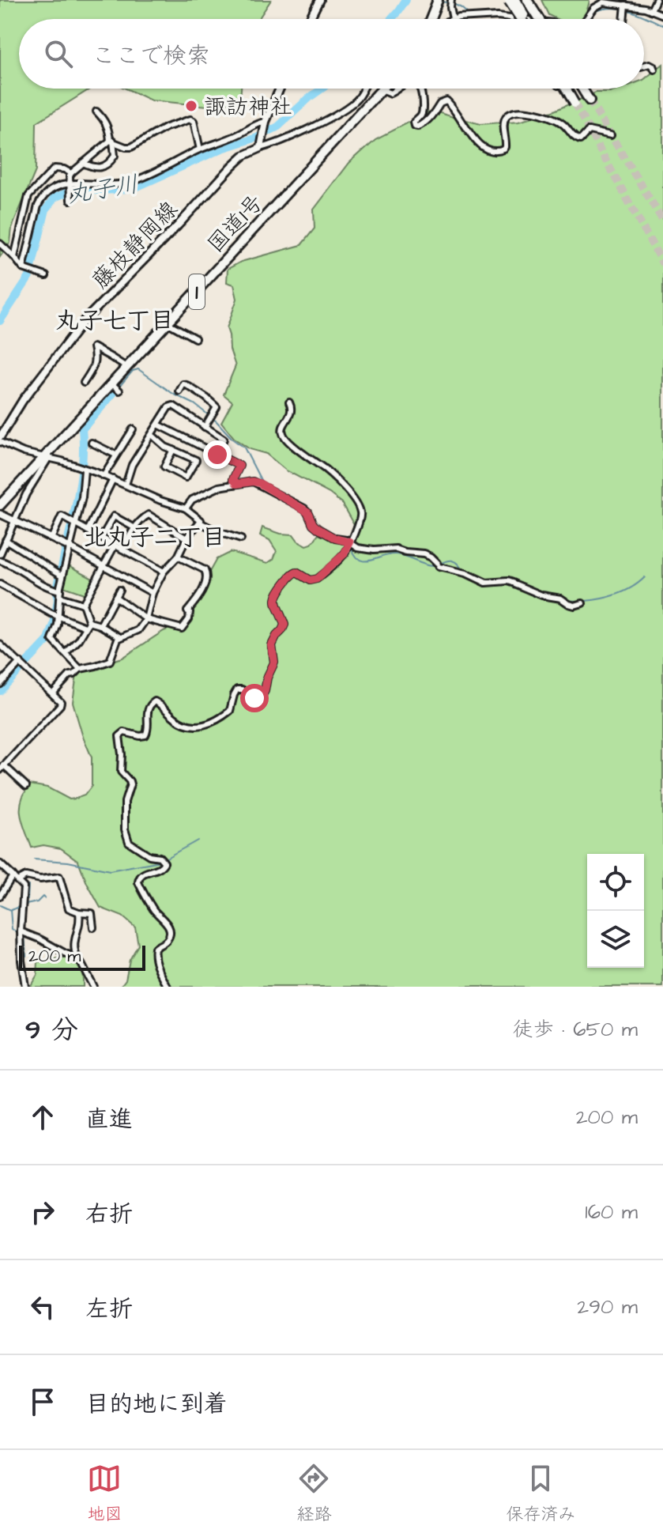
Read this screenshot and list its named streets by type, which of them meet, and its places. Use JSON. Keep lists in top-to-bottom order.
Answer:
{
  "streets": {
    "highway": ["国道1号", "1"],
    "main road": ["藤枝静岡線"]
  },
  "districts": ["丸子七丁目", "北丸子二丁目"],
  "water": ["丸子川"],
  "places": ["諏訪神社"],
  "scale_bar": "200 m",
  "page": {
    "search": "ここで検索",
    "scale": "200 m",
    "heading": ["9 分", "徒歩 · 650 m"],
    "list": [
      ["直進", "200 m"],
      ["右折", "160 m"],
      ["左折", "290 m"],
      "目的地に到着"
    ],
    "nav": ["地図", "経路", "保存済み"]
  }
}
